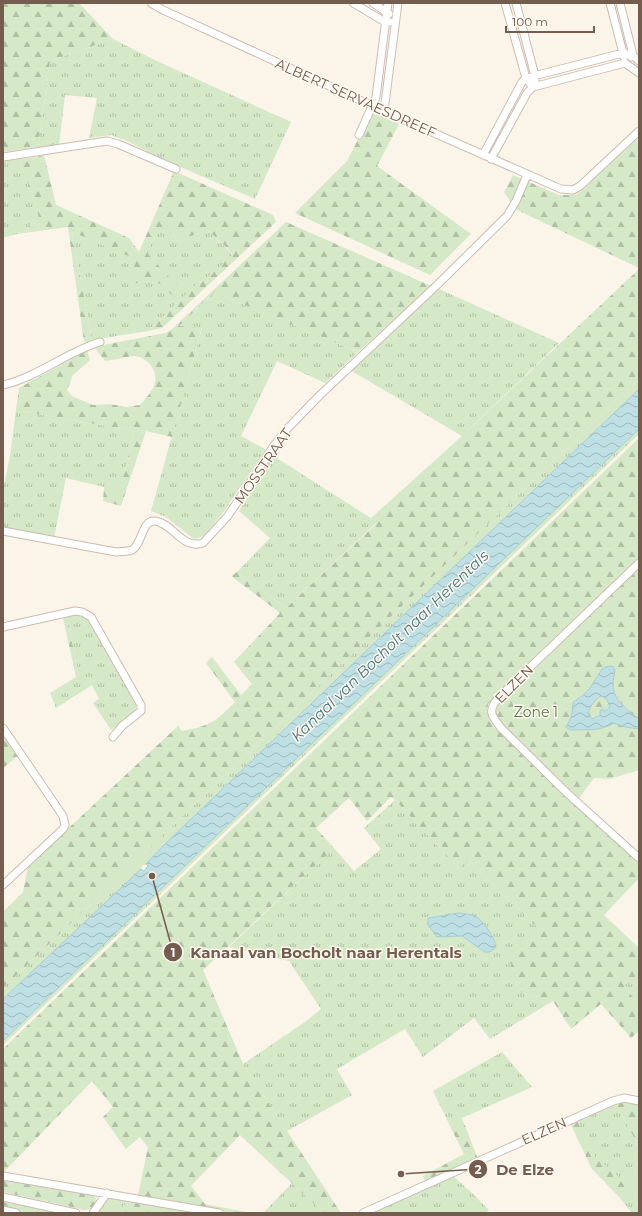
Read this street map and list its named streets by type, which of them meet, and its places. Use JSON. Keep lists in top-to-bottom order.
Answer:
{
  "streets": {
    "street": ["ALBERT SERVAESDREEF", "MOSSTRAAT", "ELZEN"]
  },
  "crossings": [
    ["ALBERT SERVAESDREEF", "MOSSTRAAT"]
  ],
  "water": ["Kanaal van Bocholt naar Herentals"],
  "parks": ["Zone 1"],
  "places": ["Kanaal van Bocholt naar Herentals", "De Elze"],
  "scale_bar": "100 m"
}
